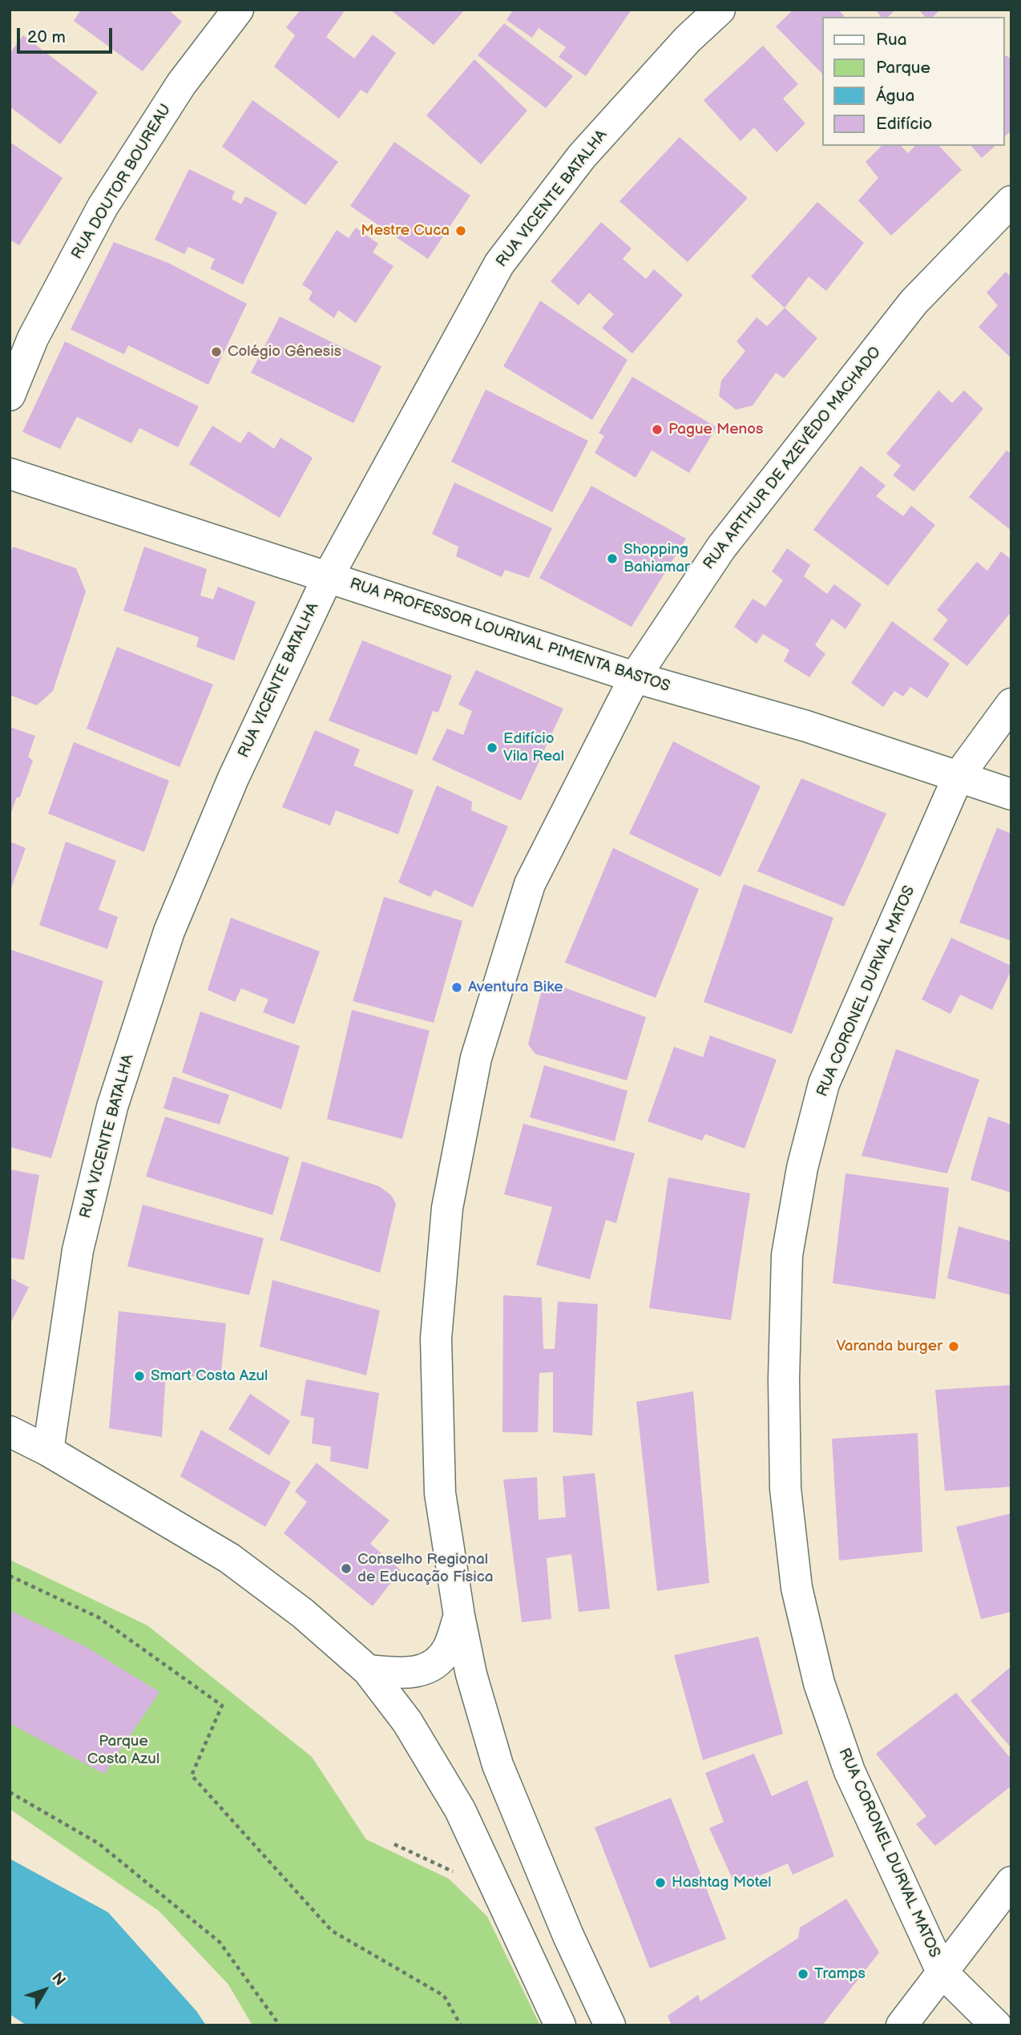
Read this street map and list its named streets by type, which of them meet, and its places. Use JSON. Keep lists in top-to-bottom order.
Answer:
{
  "streets": {
    "street": [
      "RUA DOUTOR BOUREAU",
      "RUA VICENTE BATALHA",
      "RUA ARTHUR DE AZEVÊDO MACHADO",
      "RUA PROFESSOR LOURIVAL PIMENTA BASTOS",
      "RUA CORONEL DURVAL MATOS"
    ]
  },
  "crossings": [
    ["RUA VICENTE BATALHA", "RUA PROFESSOR LOURIVAL PIMENTA BASTOS"],
    ["RUA ARTHUR DE AZEVÊDO MACHADO", "RUA PROFESSOR LOURIVAL PIMENTA BASTOS"],
    ["RUA PROFESSOR LOURIVAL PIMENTA BASTOS", "RUA CORONEL DURVAL MATOS"]
  ],
  "parks": ["Parque Costa Azul"],
  "places": [
    "Mestre Cuca",
    "Colégio Gênesis",
    "Pague Menos",
    "Shopping Bahiamar",
    "Edifício Vila Real",
    "Aventura Bike",
    "Varanda burger",
    "Smart Costa Azul",
    "Conselho Regional de Educação Física",
    "Hashtag Motel",
    "Tramps"
  ],
  "legend": [
    "Rua",
    "Parque",
    "Água",
    "Edifício"
  ],
  "scale_bar": "20 m",
  "north": "top right"
}
